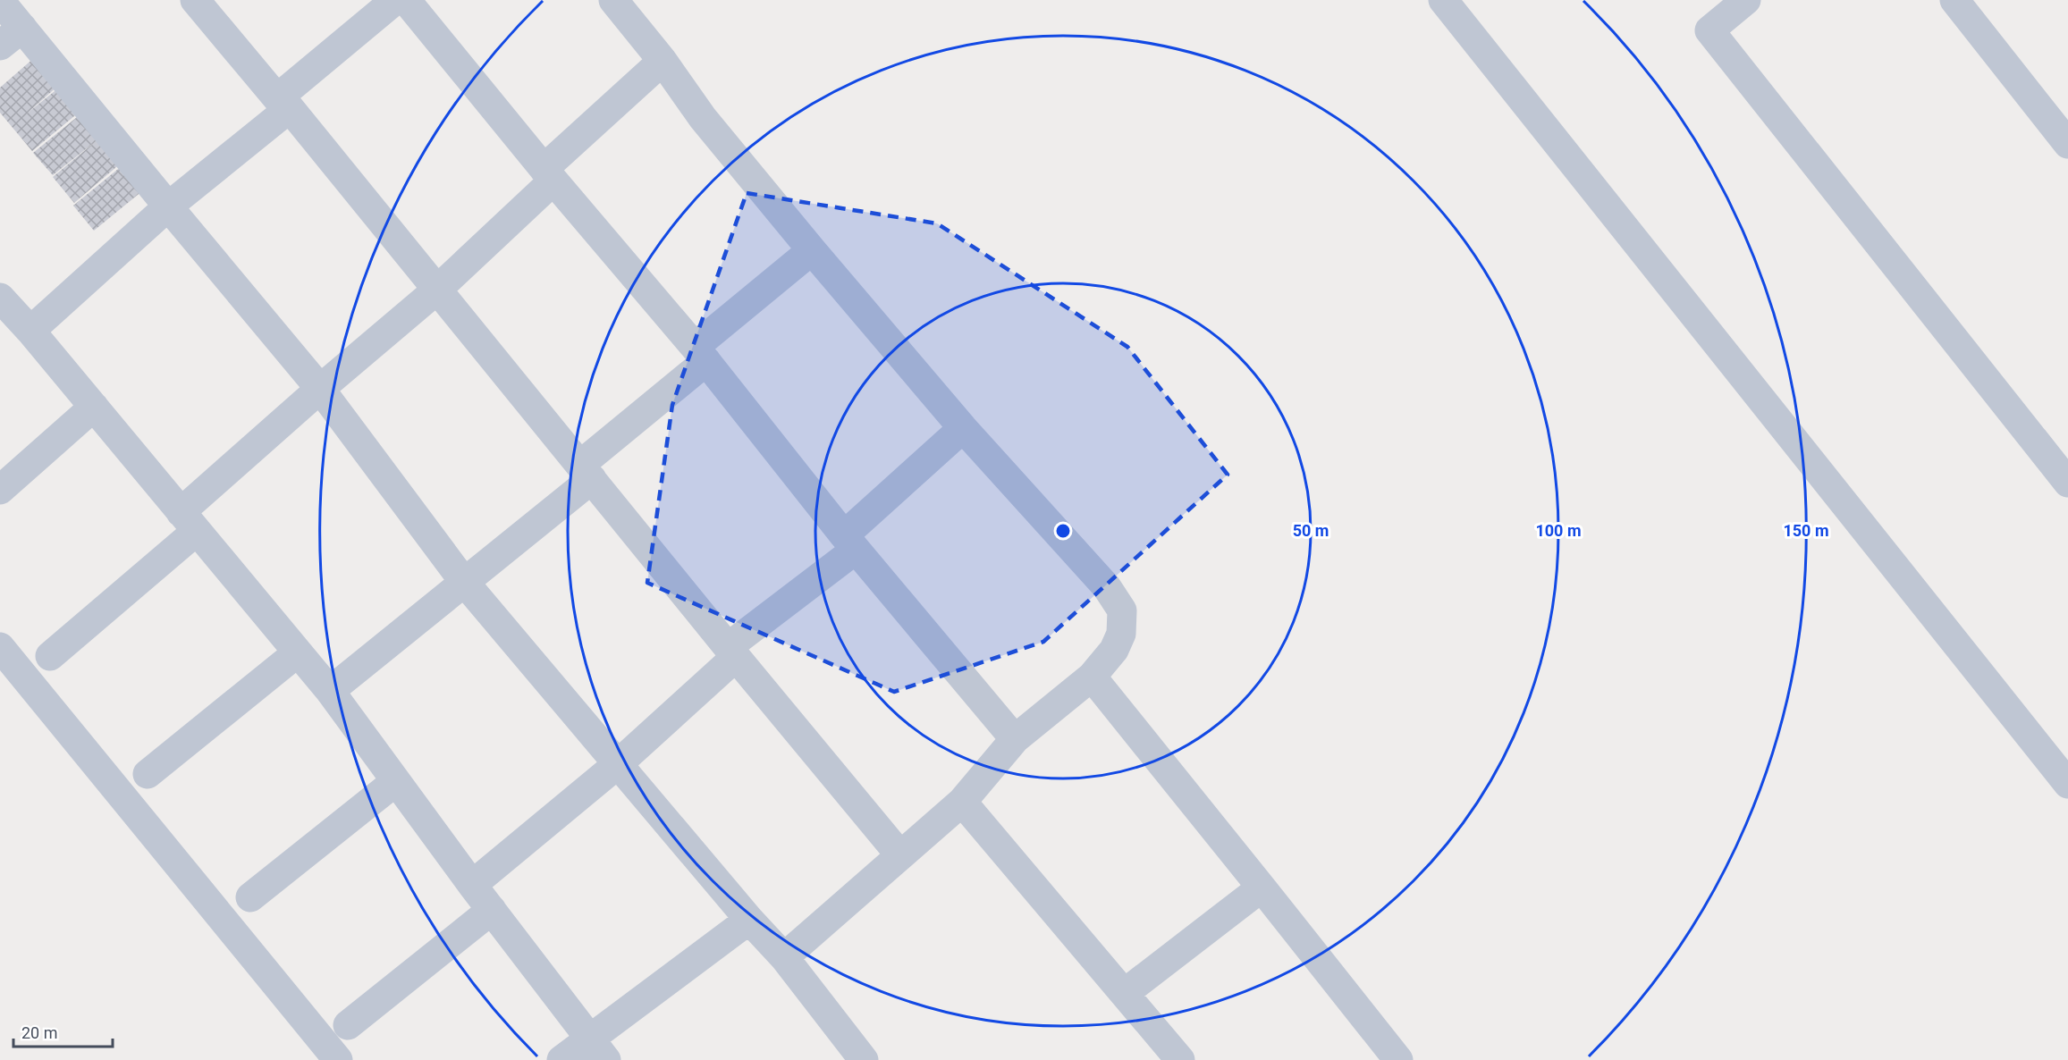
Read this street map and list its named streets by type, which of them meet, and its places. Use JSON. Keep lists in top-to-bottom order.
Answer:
{
  "scale_bar": "20 m",
  "rings": ["50 m", "100 m", "150 m"]
}
